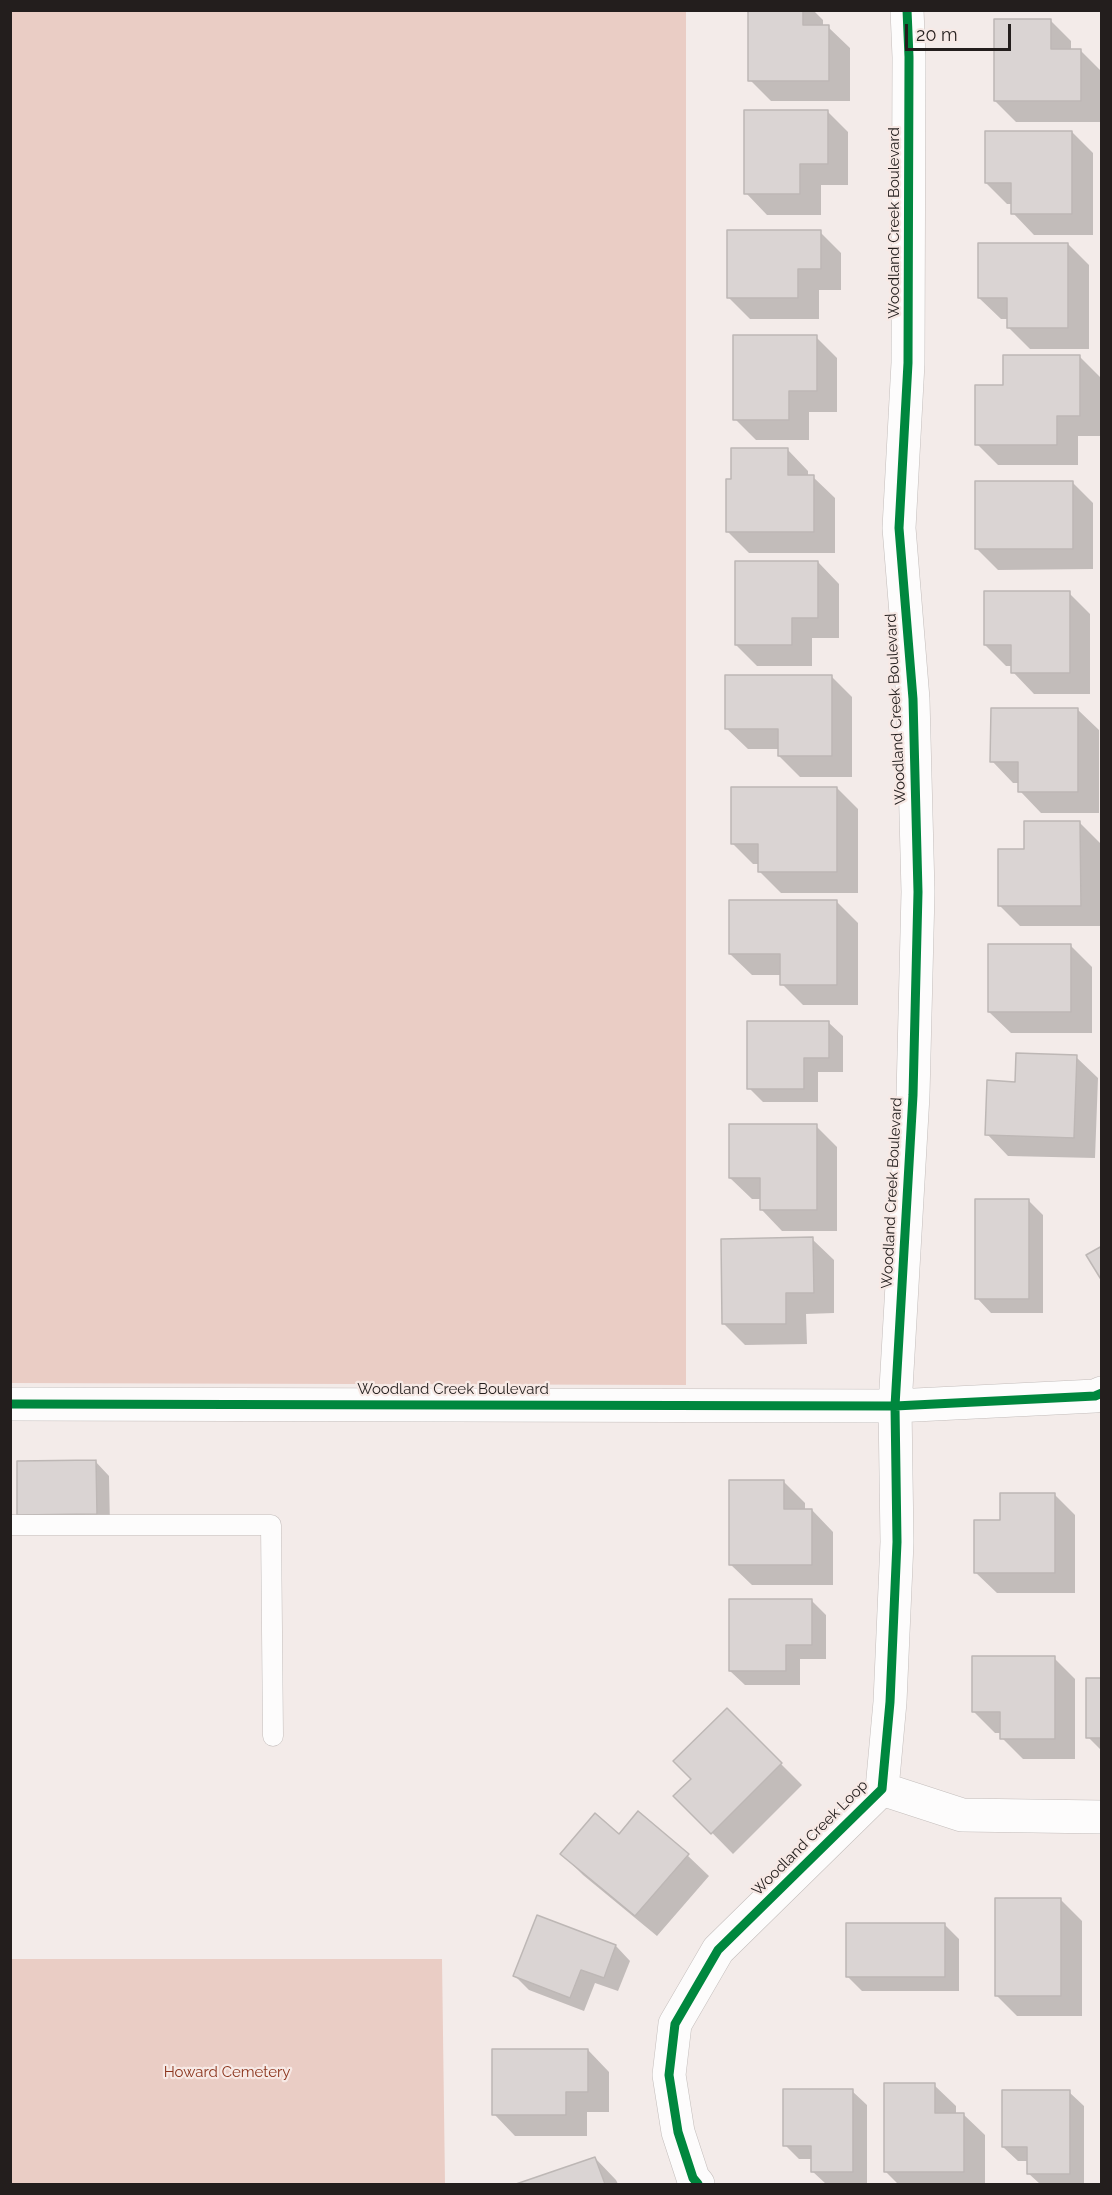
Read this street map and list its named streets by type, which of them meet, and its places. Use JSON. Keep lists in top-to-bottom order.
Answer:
{
  "streets": {
    "street": ["Woodland Creek Boulevard", "Woodland Creek Loop"]
  },
  "crossings": [
    ["Woodland Creek Boulevard", "Woodland Creek Loop"]
  ],
  "parks": ["Howard Cemetery"],
  "scale_bar": "20 m"
}
